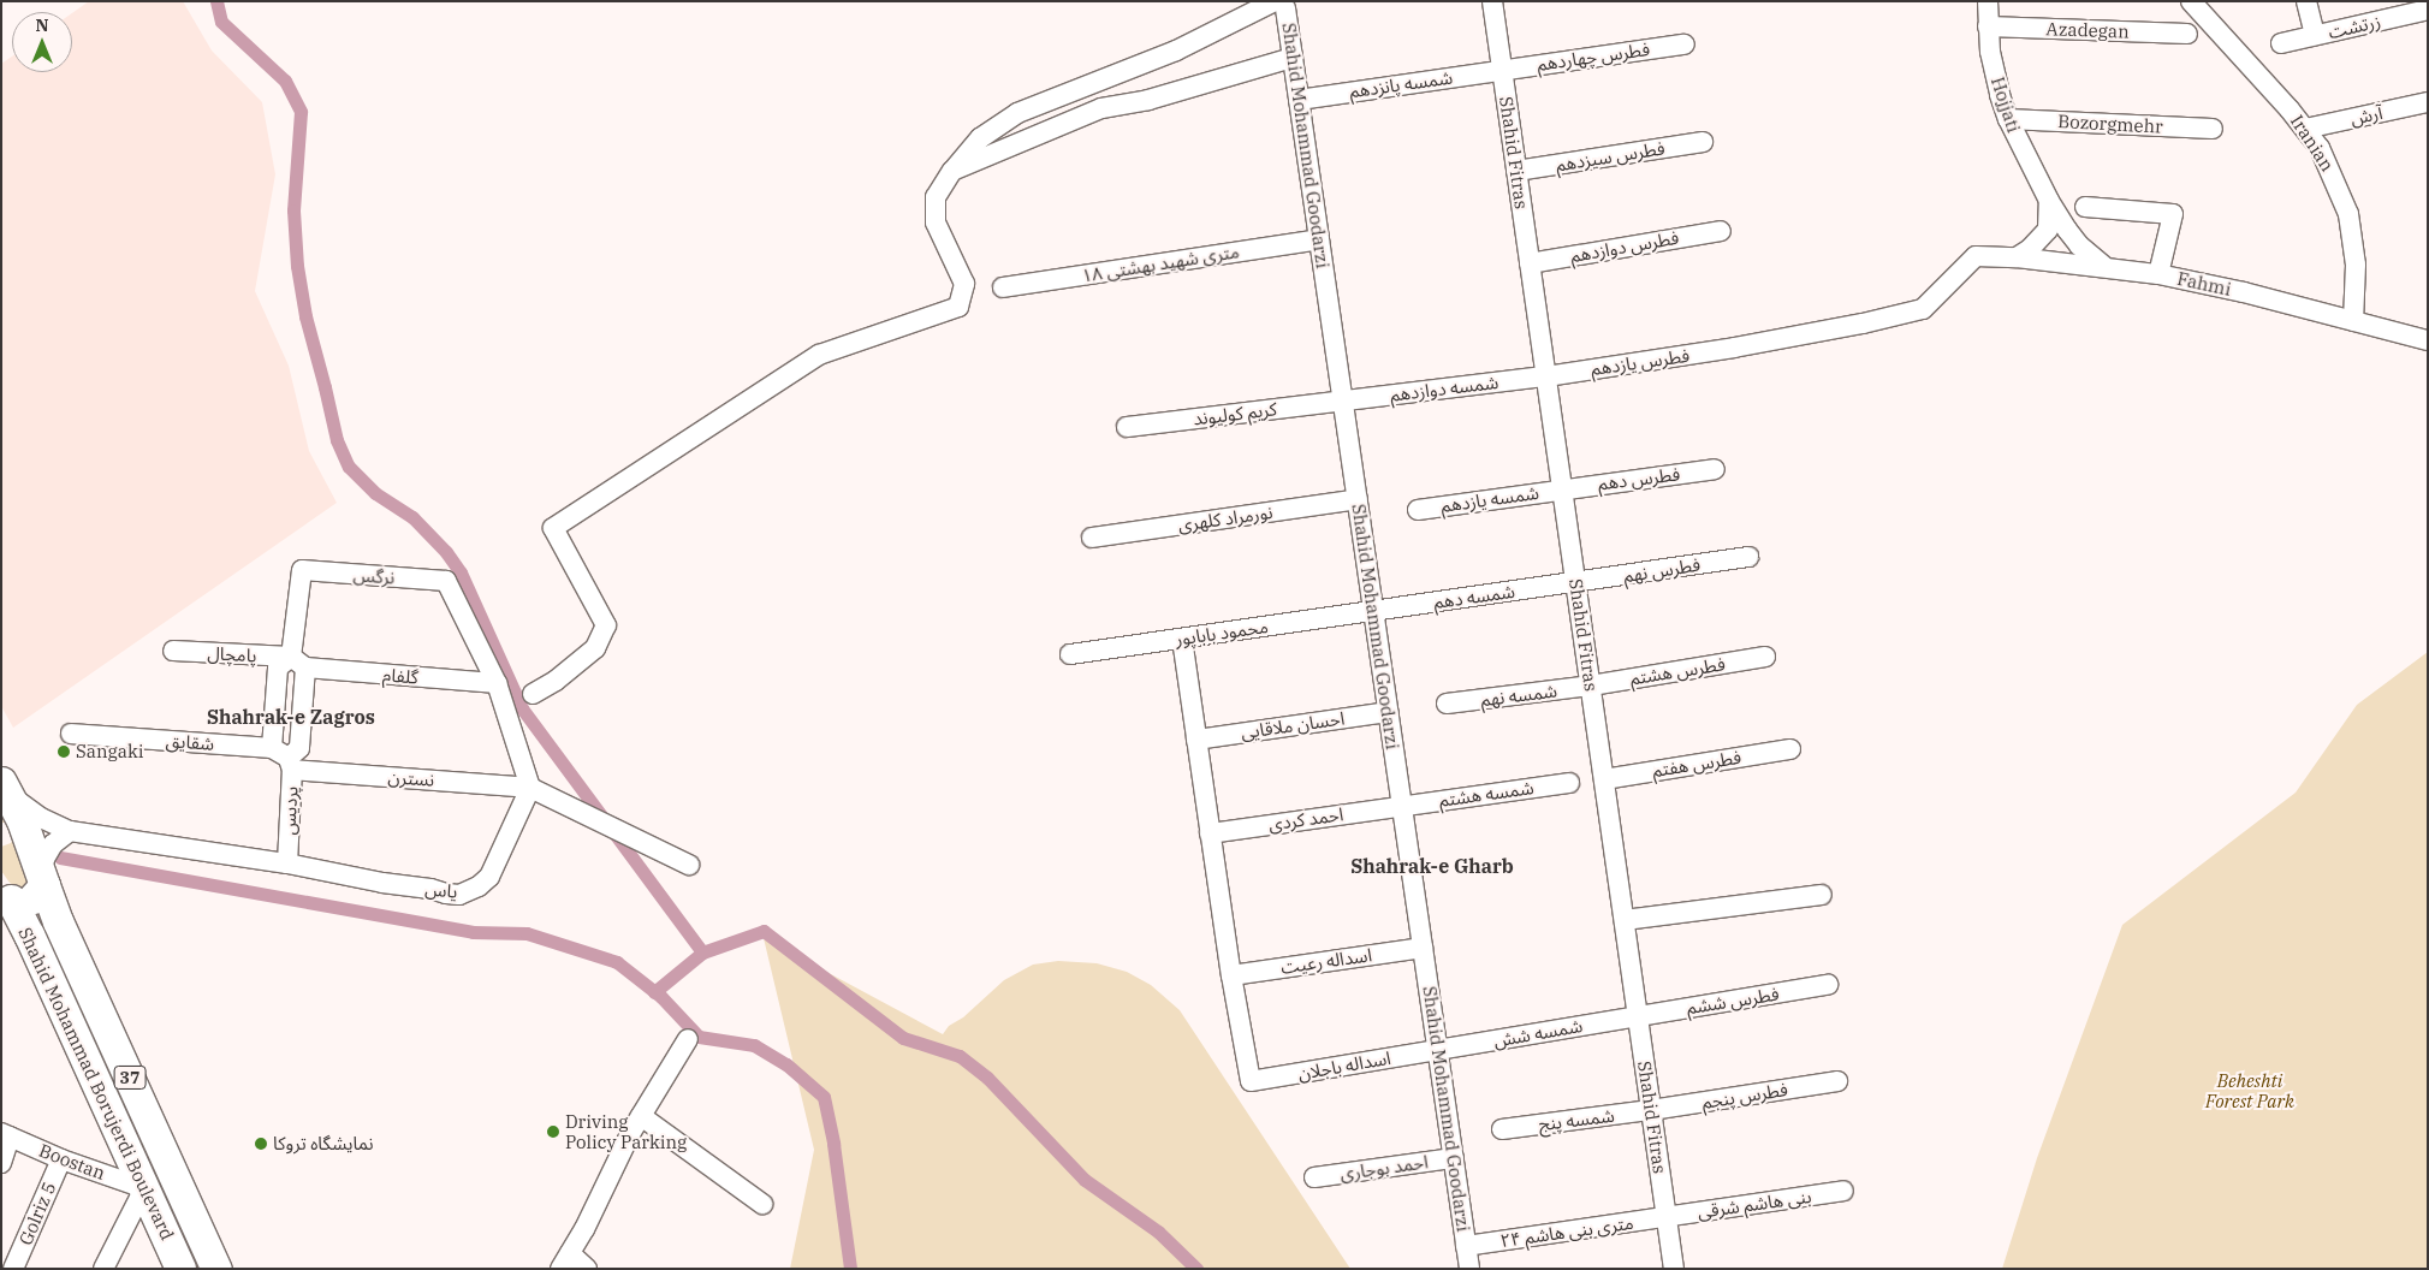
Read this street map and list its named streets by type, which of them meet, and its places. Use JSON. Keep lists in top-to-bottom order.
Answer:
{
  "streets": {
    "highway": ["37", "Shahid Mohammad Borujerdi Boulevard"],
    "street": [
      "زرتشت",
      "Azadegan",
      "فطرس چهاردهم",
      "شمسه پانزدهم",
      "Hojjati",
      "آرش",
      "Bozorgmehr",
      "Iranian",
      "Shahid Mohammad Goodarzi",
      "Shahid Fitras",
      "فطرس سیزدهم",
      "فطرس دوازدهم",
      "۱۸ متری شهید بهشتی",
      "Fahmi",
      "فطرس یازدهم",
      "شمسه دوازدهم",
      "کریم کولیوند",
      "فطرس دهم",
      "شمسه یازدهم",
      "نورمراد کلهری",
      "فطرس نهم",
      "نرگس",
      "شمسه دهم",
      "محمود باباپور",
      "پامچال",
      "فطرس هشتم",
      "گلفام",
      "شمسه نهم",
      "احسان ملاقایی",
      "شقایق",
      "فطرس هفتم",
      "نسترن",
      "شمسه هشتم",
      "پردیس",
      "احمد کردی",
      "یاس",
      "اسداله رعیت",
      "فطرس ششم",
      "شمسه شش",
      "اسداله باجلان",
      "فطرس پنجم",
      "شمسه پنج",
      "Boostan",
      "احمد بوجاری",
      "بنی هاشم شرقی",
      "Golriz 5",
      "۲۴ متری بنی هاشم"
    ]
  },
  "crossings": [
    ["Azadegan", "Hojjati"],
    ["فطرس چهاردهم", "شمسه پانزدهم"],
    ["فطرس چهاردهم", "Shahid Fitras"],
    ["شمسه پانزدهم", "Shahid Mohammad Goodarzi"],
    ["شمسه پانزدهم", "Shahid Fitras"],
    ["Hojjati", "Bozorgmehr"],
    ["Hojjati", "Fahmi"],
    ["آرش", "Iranian"],
    ["Iranian", "Fahmi"],
    ["Shahid Mohammad Goodarzi", "۱۸ متری شهید بهشتی"],
    ["Shahid Mohammad Goodarzi", "شمسه دوازدهم"],
    ["Shahid Mohammad Goodarzi", "کریم کولیوند"],
    ["Shahid Mohammad Goodarzi", "نورمراد کلهری"],
    ["Shahid Mohammad Goodarzi", "شمسه دهم"],
    ["Shahid Mohammad Goodarzi", "محمود باباپور"],
    ["Shahid Mohammad Goodarzi", "احسان ملاقایی"],
    ["Shahid Mohammad Goodarzi", "شمسه هشتم"],
    ["Shahid Mohammad Goodarzi", "احمد کردی"],
    ["Shahid Mohammad Goodarzi", "اسداله رعیت"],
    ["Shahid Mohammad Goodarzi", "شمسه شش"],
    ["Shahid Mohammad Goodarzi", "اسداله باجلان"],
    ["Shahid Mohammad Goodarzi", "احمد بوجاری"],
    ["Shahid Mohammad Goodarzi", "۲۴ متری بنی هاشم"],
    ["Shahid Fitras", "فطرس سیزدهم"],
    ["Shahid Fitras", "فطرس دوازدهم"],
    ["Shahid Fitras", "فطرس یازدهم"],
    ["Shahid Fitras", "شمسه دوازدهم"],
    ["Shahid Fitras", "فطرس دهم"],
    ["Shahid Fitras", "شمسه یازدهم"],
    ["Shahid Fitras", "فطرس نهم"],
    ["Shahid Fitras", "شمسه دهم"],
    ["Shahid Fitras", "فطرس هشتم"],
    ["Shahid Fitras", "شمسه نهم"],
    ["Shahid Fitras", "فطرس هفتم"],
    ["Shahid Fitras", "فطرس ششم"],
    ["Shahid Fitras", "شمسه شش"],
    ["Shahid Fitras", "فطرس پنجم"],
    ["Shahid Fitras", "شمسه پنج"],
    ["Shahid Fitras", "بنی هاشم شرقی"],
    ["Shahid Fitras", "۲۴ متری بنی هاشم"],
    ["Fahmi", "فطرس یازدهم"],
    ["فطرس یازدهم", "شمسه دوازدهم"],
    ["شمسه دوازدهم", "کریم کولیوند"],
    ["فطرس دهم", "شمسه یازدهم"],
    ["فطرس نهم", "شمسه دهم"],
    ["نرگس", "گلفام"],
    ["نرگس", "پردیس"],
    ["شمسه دهم", "محمود باباپور"],
    ["پامچال", "گلفام"],
    ["پامچال", "پردیس"],
    ["فطرس هشتم", "شمسه نهم"],
    ["گلفام", "پردیس"],
    ["شقایق", "نسترن"],
    ["شقایق", "پردیس"],
    ["نسترن", "پردیس"],
    ["نسترن", "یاس"],
    ["شمسه هشتم", "احمد کردی"],
    ["پردیس", "یاس"],
    ["یاس", "37"],
    ["اسداله رعیت", "اسداله باجلان"],
    ["فطرس ششم", "شمسه شش"],
    ["شمسه شش", "اسداله باجلان"],
    ["37", "Shahid Mohammad Borujerdi Boulevard"],
    ["Shahid Mohammad Borujerdi Boulevard", "Boostan"],
    ["فطرس پنجم", "شمسه پنج"],
    ["Boostan", "Golriz 5"],
    ["بنی هاشم شرقی", "۲۴ متری بنی هاشم"]
  ],
  "districts": ["Shahrak-e Zagros", "Shahrak-e Gharb"],
  "parks": ["Beheshti Forest Park"],
  "places": ["Sangaki", "Driving Policy Parking", "نمایشگاه تروکا"],
  "north": "top"
}
